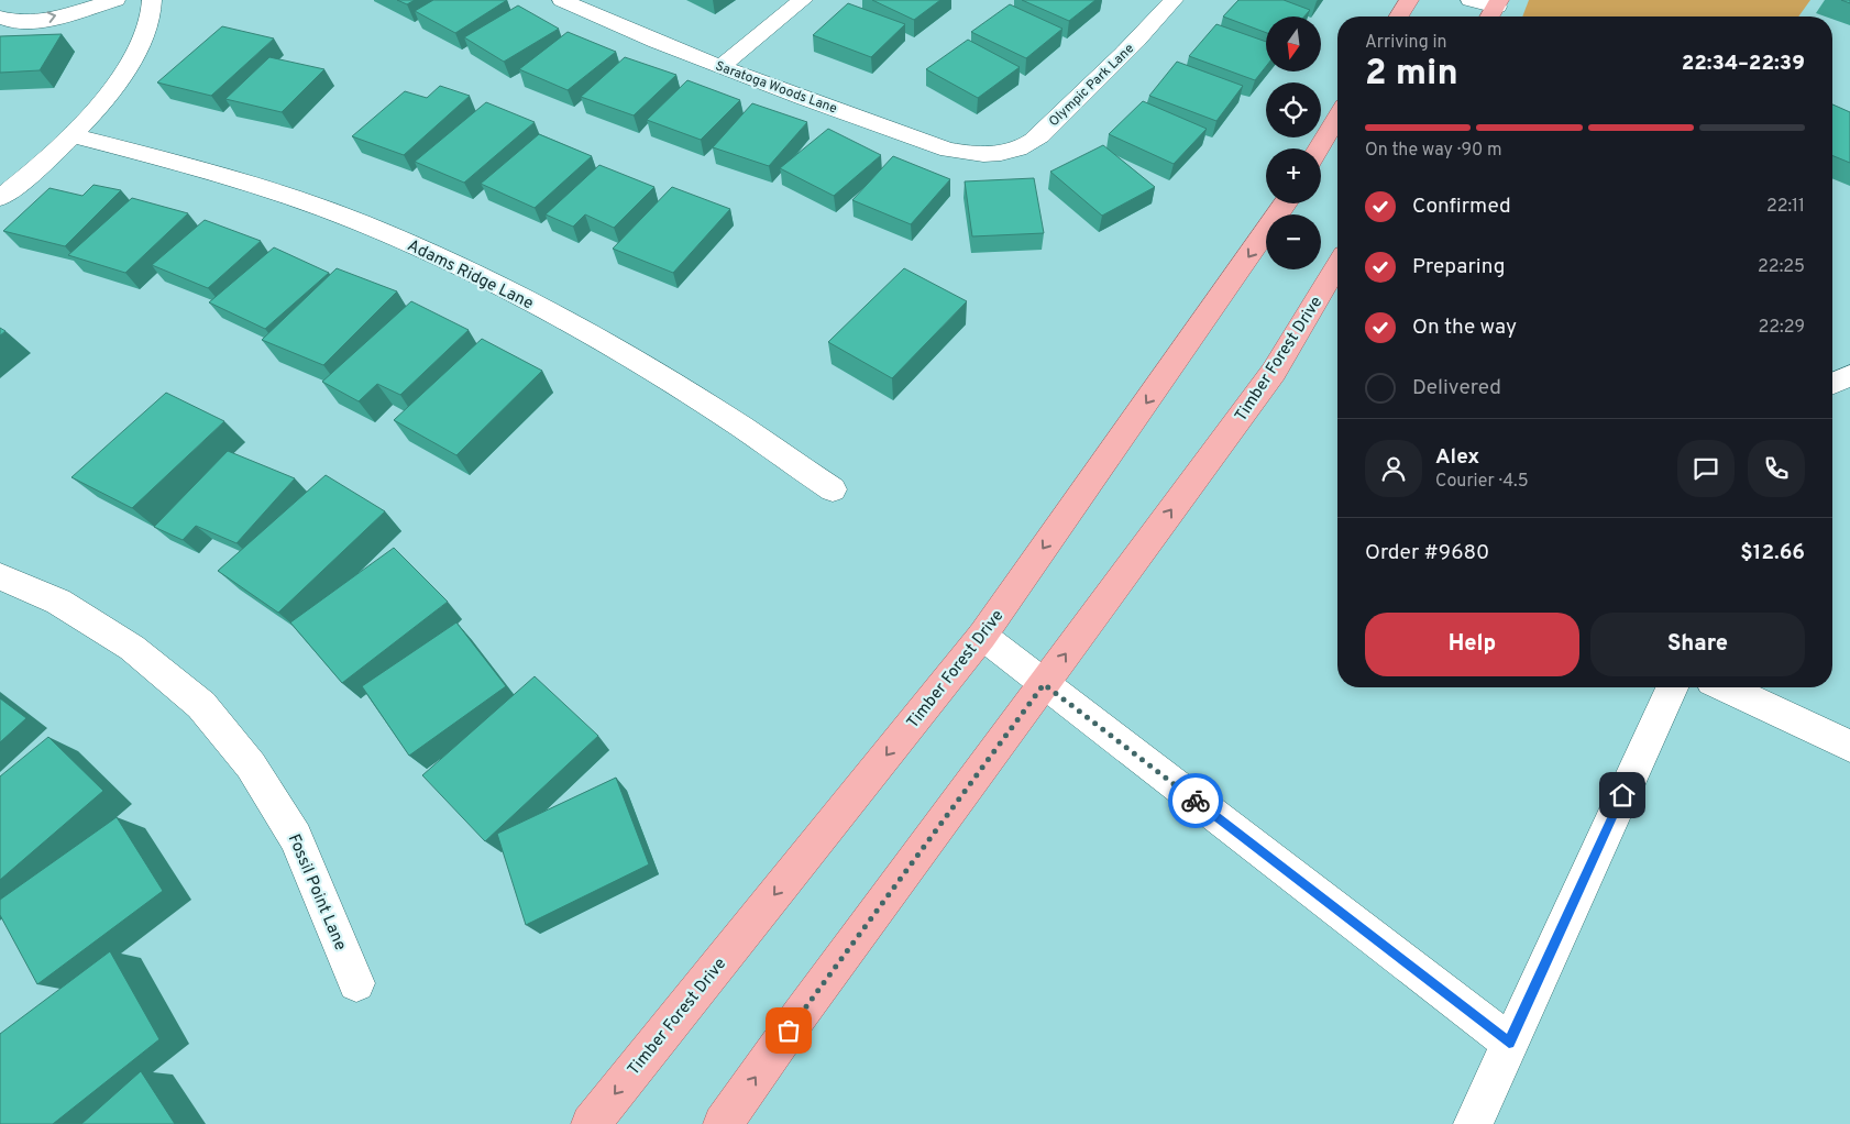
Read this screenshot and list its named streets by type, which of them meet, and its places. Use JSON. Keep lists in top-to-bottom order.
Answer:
{
  "streets": {
    "main road": ["Timber Forest Drive"],
    "street": [
      "Olympic Park Lane",
      "Saratoga Woods Lane",
      "Adams Ridge Lane",
      "Fossil Point Lane"
    ]
  },
  "crossings": [
    ["Olympic Park Lane", "Saratoga Woods Lane"]
  ],
  "north": "bottom",
  "page": {
    "map_buttons": ["+", "−"],
    "heading": ["2 min", "Arriving in", "22:34–22:39"],
    "panel": [
      "Alex",
      "Courier · 4.5",
      "Order #9680",
      "$12.66"
    ],
    "bar": "On the way · 90 m",
    "list": [
      ["Confirmed", "22:11"],
      ["Preparing", "22:25"],
      ["On the way", "22:29"],
      "Delivered"
    ],
    "buttons": ["Help", "Share"]
  }
}
